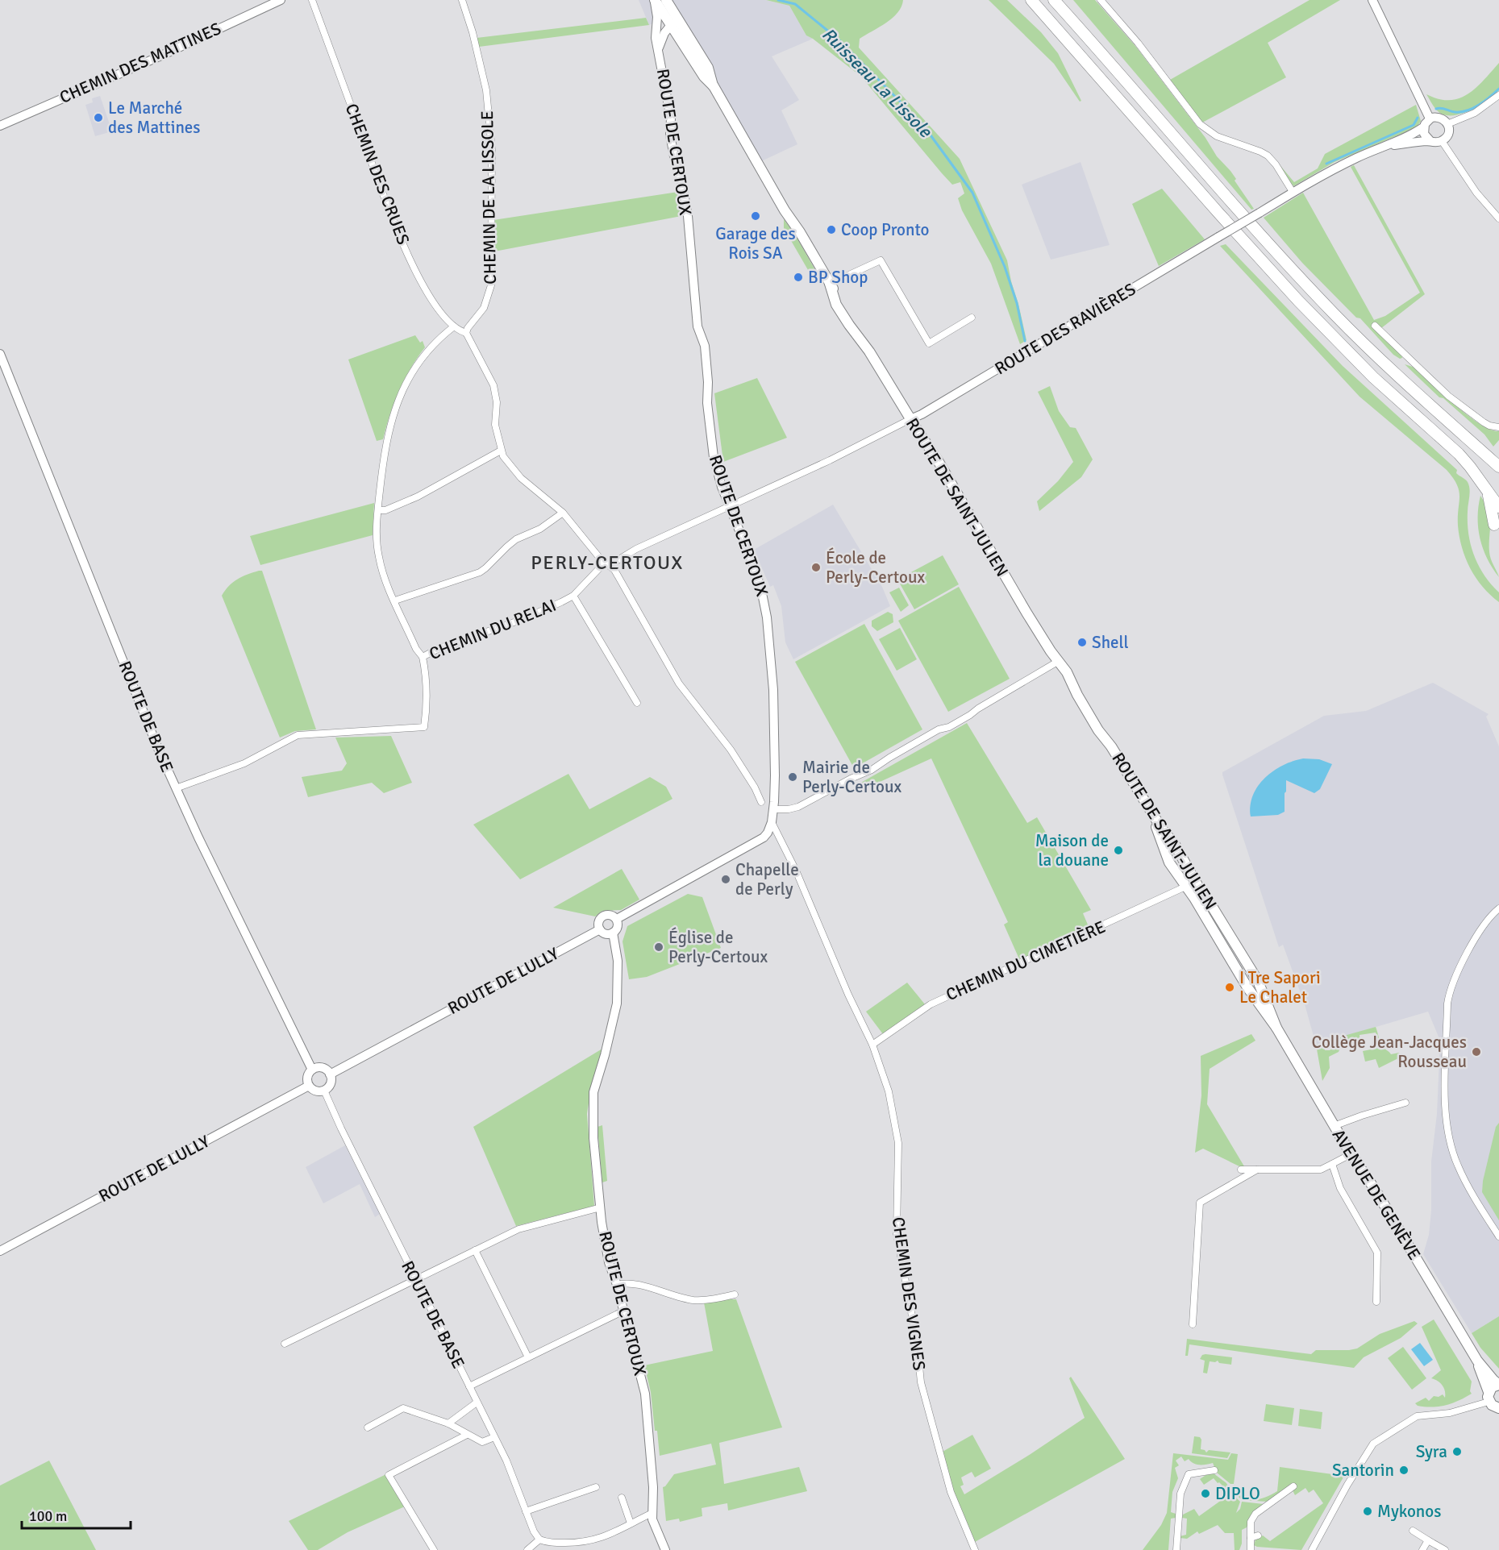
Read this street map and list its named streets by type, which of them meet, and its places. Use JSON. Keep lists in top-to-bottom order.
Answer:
{
  "streets": {
    "main road": ["ROUTE DE SAINT-JULIEN", "AVENUE DE GENÈVE"],
    "street": [
      "CHEMIN DES MATTINES",
      "ROUTE DE CERTOUX",
      "CHEMIN DES CRUES",
      "CHEMIN DE LA LISSOLE",
      "ROUTE DES RAVIÈRES",
      "CHEMIN DU RELAI",
      "ROUTE DE BASE",
      "CHEMIN DU CIMETIÈRE",
      "ROUTE DE LULLY",
      "CHEMIN DES VIGNES"
    ]
  },
  "crossings": [
    ["ROUTE DE CERTOUX", "ROUTE DE SAINT-JULIEN"],
    ["ROUTE DE CERTOUX", "CHEMIN DU RELAI"],
    ["ROUTE DE CERTOUX", "ROUTE DE LULLY"],
    ["ROUTE DE CERTOUX", "CHEMIN DES VIGNES"],
    ["CHEMIN DES CRUES", "CHEMIN DE LA LISSOLE"],
    ["ROUTE DES RAVIÈRES", "ROUTE DE SAINT-JULIEN"],
    ["ROUTE DES RAVIÈRES", "CHEMIN DU RELAI"],
    ["ROUTE DE SAINT-JULIEN", "CHEMIN DU RELAI"],
    ["ROUTE DE SAINT-JULIEN", "CHEMIN DU CIMETIÈRE"],
    ["ROUTE DE SAINT-JULIEN", "AVENUE DE GENÈVE"],
    ["CHEMIN DU RELAI", "ROUTE DE BASE"],
    ["ROUTE DE BASE", "ROUTE DE LULLY"],
    ["CHEMIN DU CIMETIÈRE", "CHEMIN DES VIGNES"]
  ],
  "districts": ["PERLY-CERTOUX"],
  "water": ["Ruisseau La Lissole"],
  "places": [
    "Le Marché des Mattines",
    "Garage des Rois SA",
    "Coop Pronto",
    "BP Shop",
    "École de Perly-Certoux",
    "Shell",
    "Mairie de Perly-Certoux",
    "Maison de la douane",
    "Chapelle de Perly",
    "Église de Perly-Certoux",
    "I Tre Sapori Le Chalet",
    "Collège Jean-Jacques Rousseau",
    "Syra",
    "Santorin",
    "DIPLO",
    "Mykonos"
  ],
  "scale_bar": "100 m"
}
